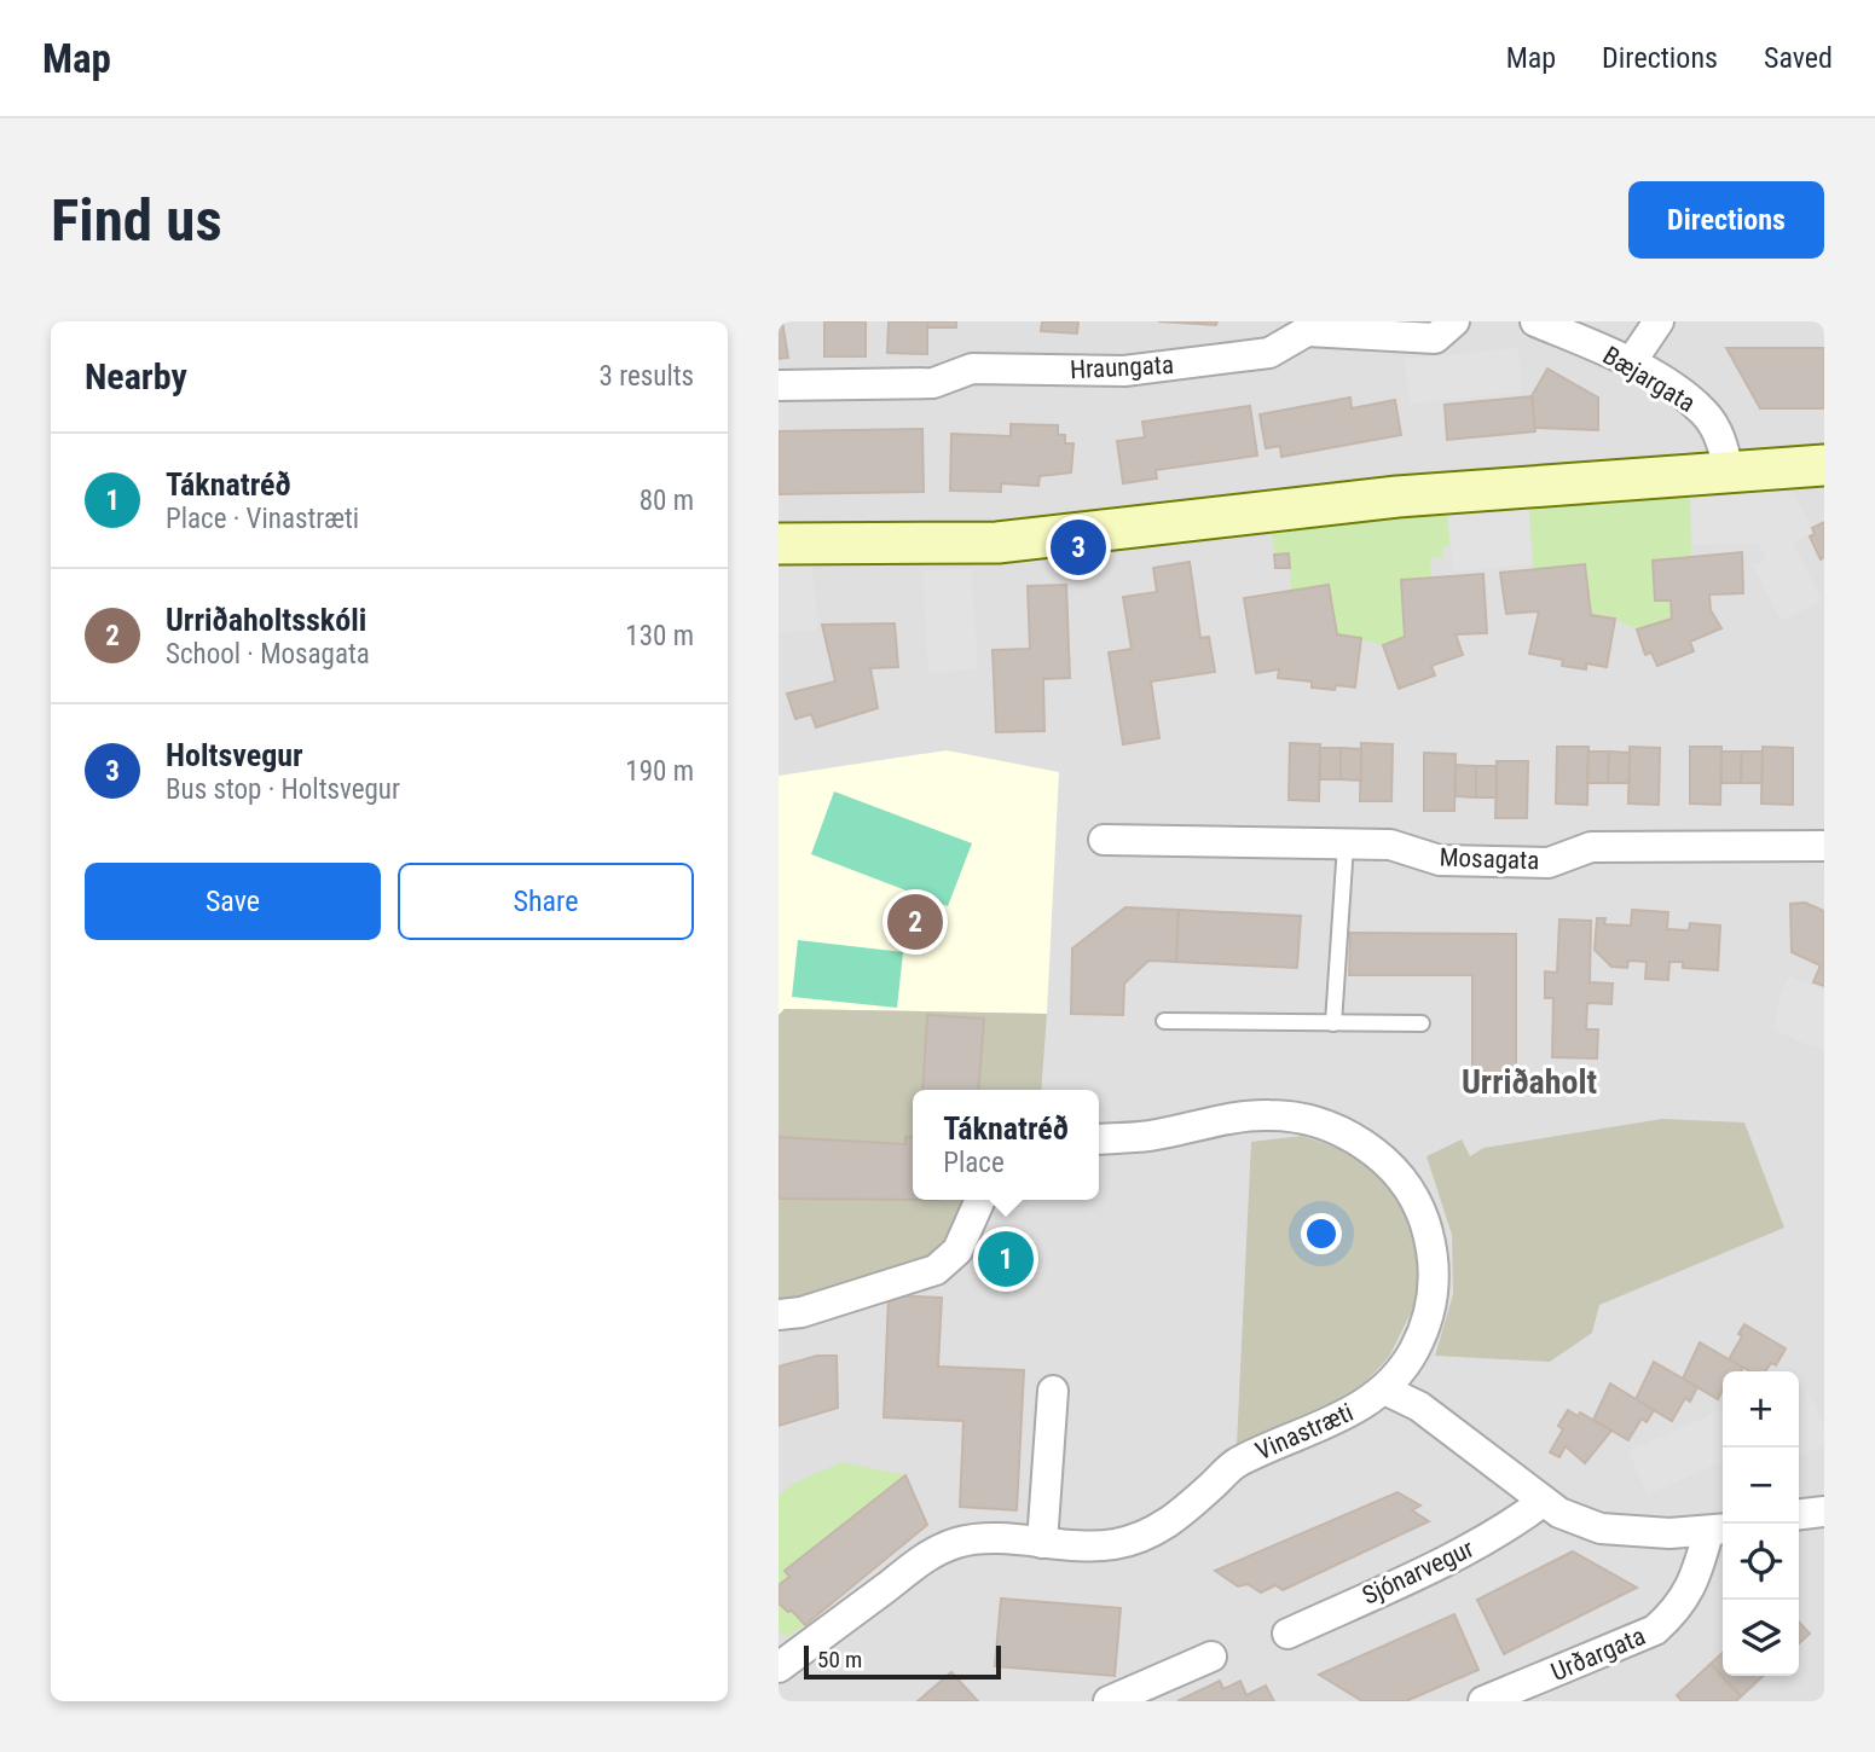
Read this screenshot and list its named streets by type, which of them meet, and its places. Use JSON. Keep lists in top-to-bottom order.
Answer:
{
  "streets": {
    "street": [
      "Hraungata",
      "Bæjargata",
      "Mosagata",
      "Vinastræti",
      "Sjónarvegur",
      "Urðargata"
    ]
  },
  "districts": ["Urriðaholt"],
  "scale_bar": "50 m",
  "page": {
    "header": "Map",
    "nav": ["Map", "Directions", "Saved"],
    "buttons": [
      "Directions",
      ["Save", "Share"]
    ],
    "title": "Find us",
    "heading": ["Nearby", "3 results"],
    "list": [
      {
        "mark": "1",
        "name": "Táknatréð",
        "note": "Place · Vinastræti",
        "value": "80 m"
      },
      {
        "mark": "2",
        "name": "Urriðaholtsskóli",
        "note": "School · Mosagata",
        "value": "130 m"
      },
      {
        "mark": "3",
        "name": "Holtsvegur",
        "note": "Bus stop · Holtsvegur",
        "value": "190 m"
      }
    ],
    "pins": ["3", "2", "1"],
    "popup": ["Táknatréð", "Place"],
    "map_buttons": ["+", "−"],
    "scale": "50 m"
  }
}
